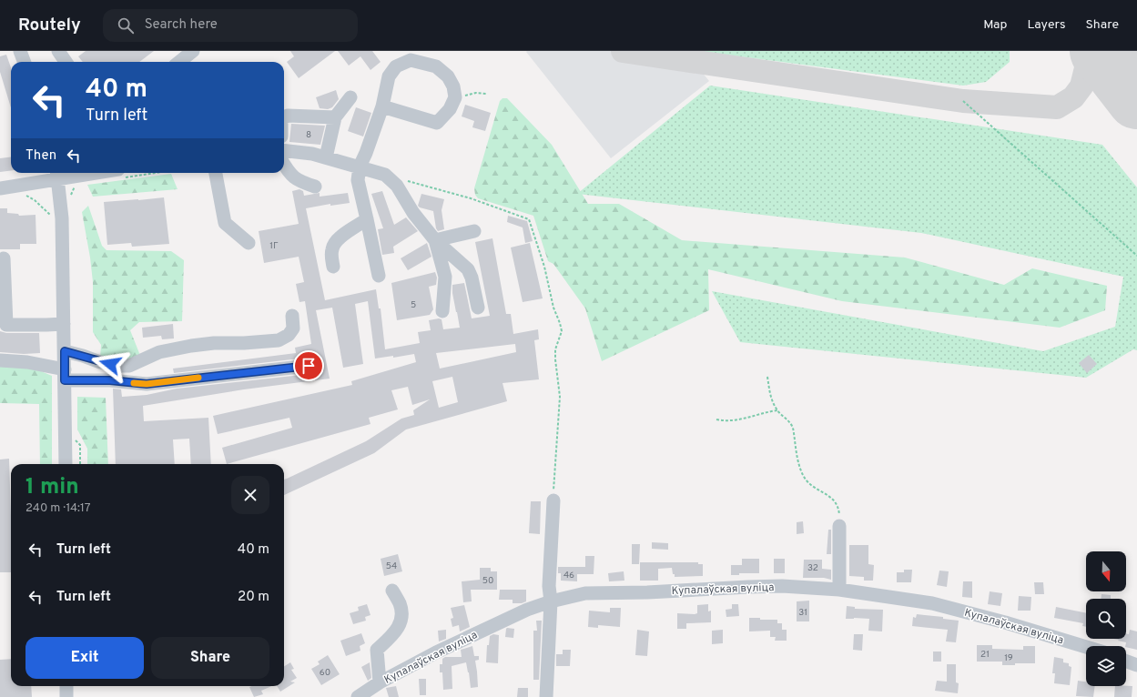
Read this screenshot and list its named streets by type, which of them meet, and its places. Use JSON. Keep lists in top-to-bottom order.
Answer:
{
  "streets": {
    "street": ["Купалаўская вуліца"]
  },
  "house_numbers": [
    "8",
    "1Г",
    "5",
    "54",
    "32",
    "46",
    "50",
    "31",
    "21",
    "19",
    "60"
  ],
  "north": "bottom",
  "page": {
    "header": "Routely",
    "search": "Search here",
    "nav": ["Map", "Layers", "Share"],
    "turn": ["40 m", "Turn left"],
    "then": "Then",
    "heading": ["1 min", "240 m · 14:17"],
    "list": [
      {
        "name": "Turn left",
        "value": "40 m"
      },
      {
        "name": "Turn left",
        "value": "20 m"
      }
    ],
    "buttons": ["Exit", "Share"]
  }
}
